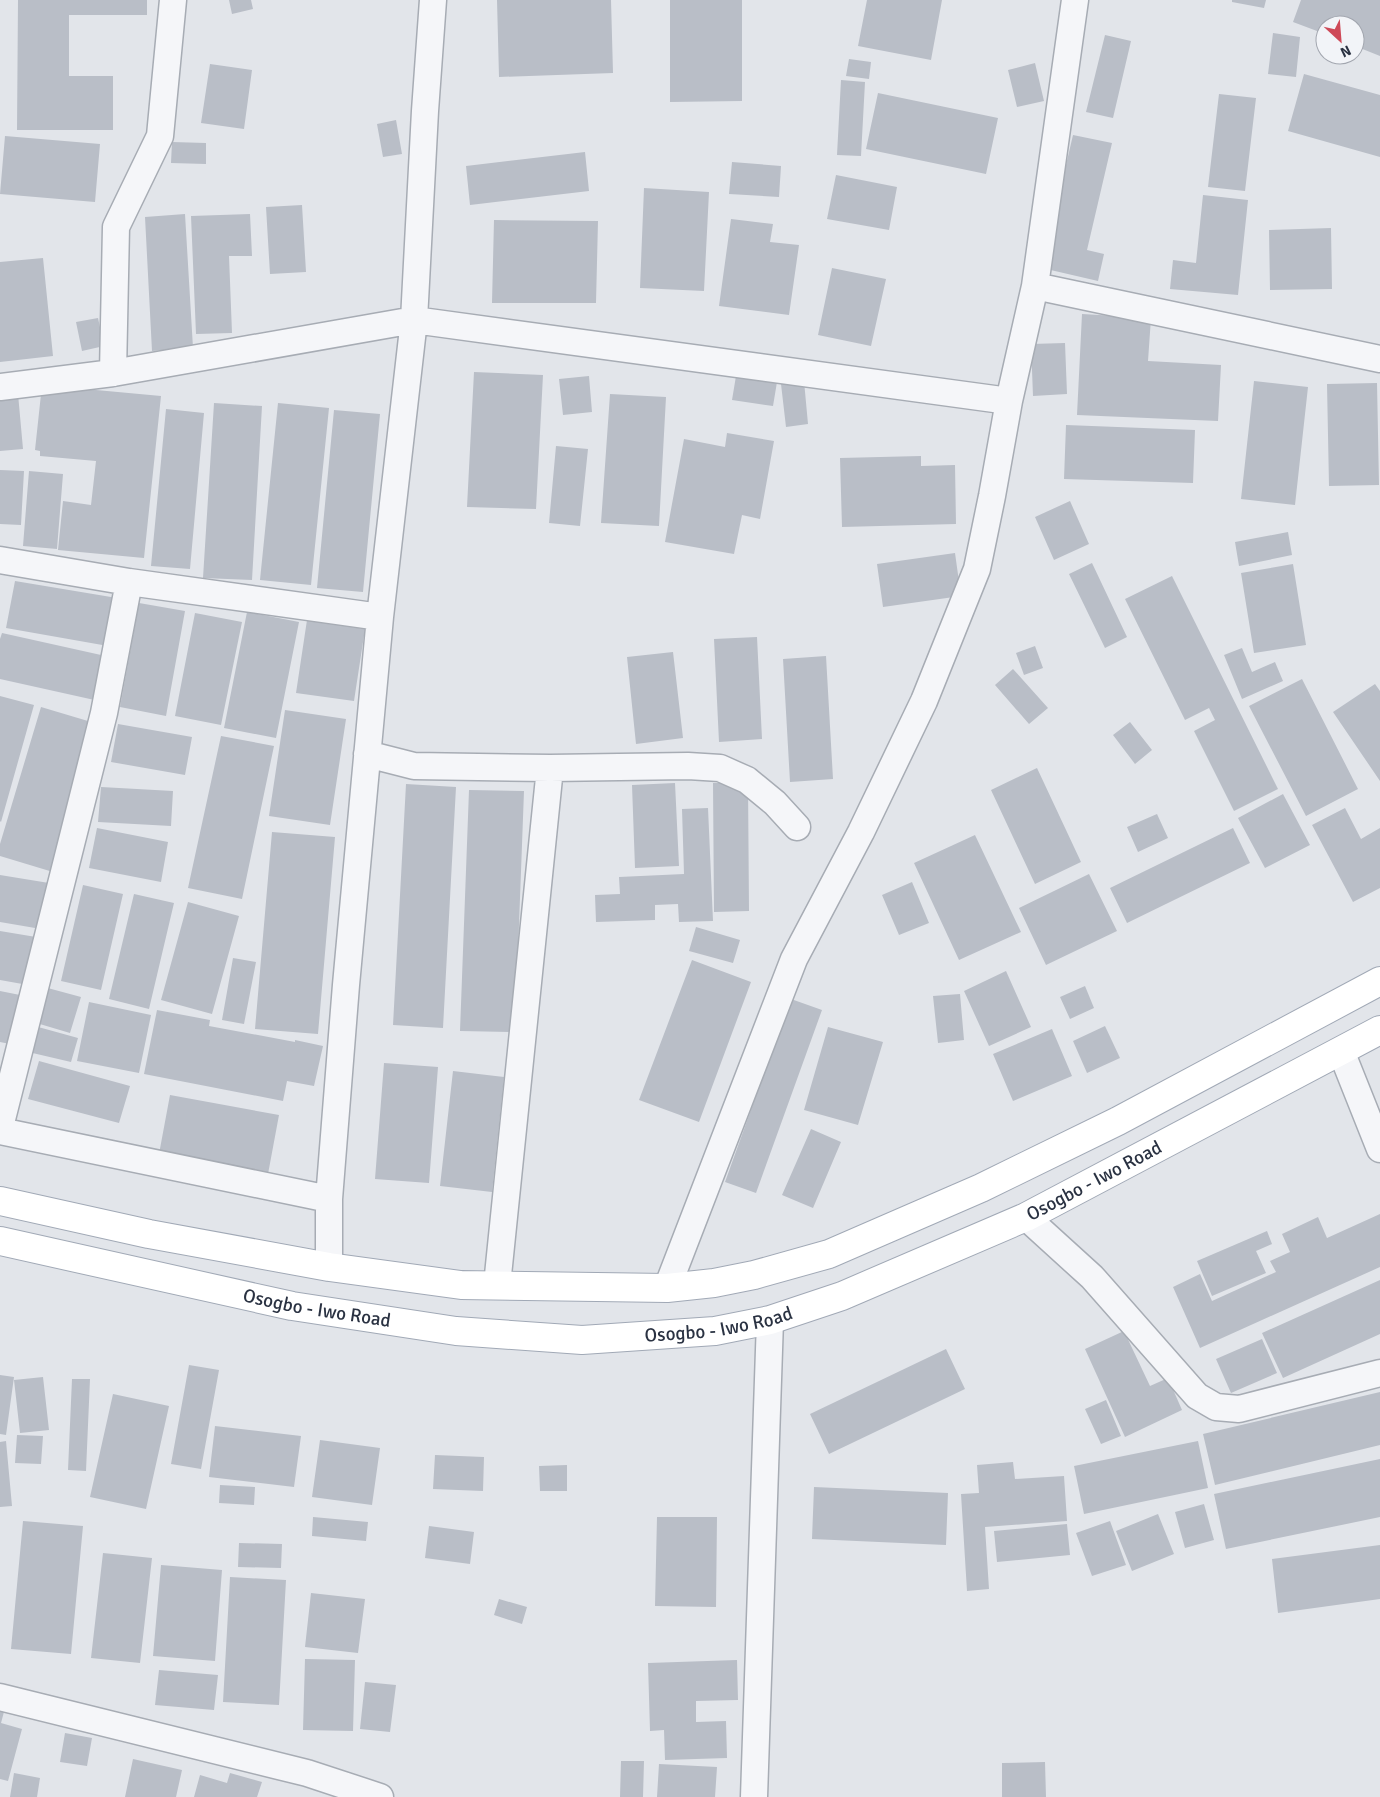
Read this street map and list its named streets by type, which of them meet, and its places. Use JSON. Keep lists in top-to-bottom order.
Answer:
{
  "streets": {
    "main road": ["Osogbo - Iwo Road"]
  },
  "north": "bottom right"
}
